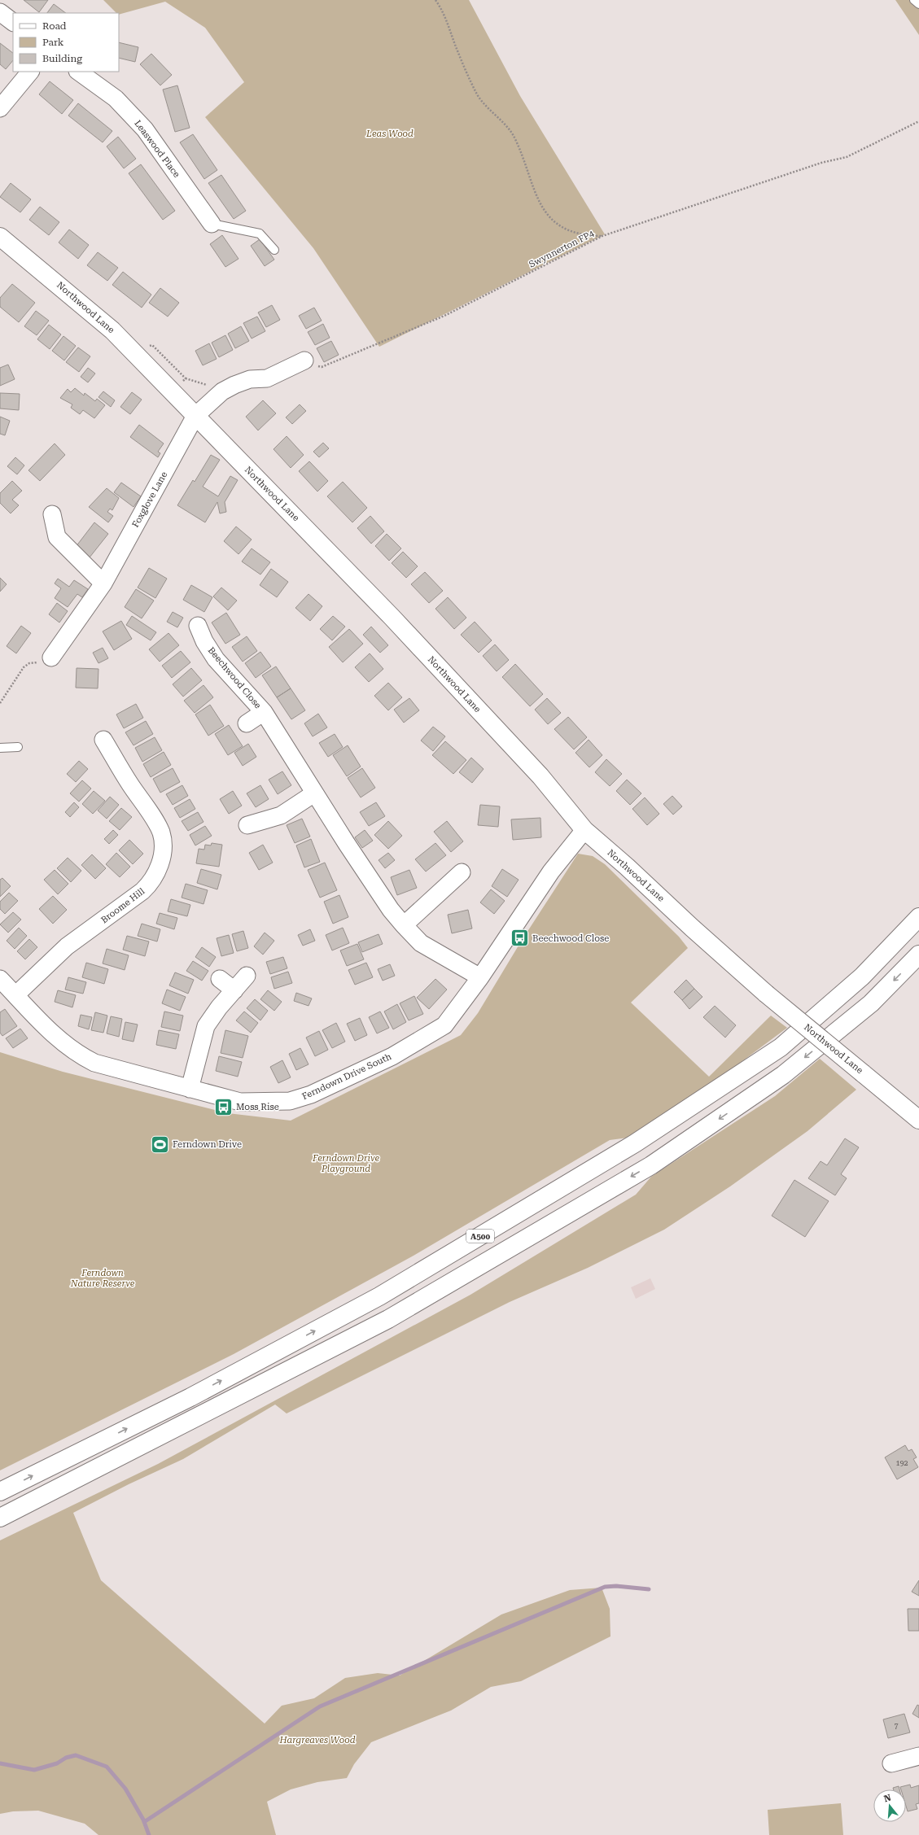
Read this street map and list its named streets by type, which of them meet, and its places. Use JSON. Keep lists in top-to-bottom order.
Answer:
{
  "streets": {
    "main road": ["Northwood Lane", "A500"],
    "street": [
      "Leaswood Place",
      "Foxglove Lane",
      "Beechwood Close",
      "Broome Hill",
      "Ferndown Drive South"
    ],
    "path": ["Swynnerton FP4"]
  },
  "crossings": [
    ["Swynnerton FP4", "Foxglove Lane"],
    ["Northwood Lane", "Foxglove Lane"],
    ["Northwood Lane", "Ferndown Drive South"],
    ["Beechwood Close", "Ferndown Drive South"],
    ["Broome Hill", "Ferndown Drive South"]
  ],
  "parks": [
    "Leas Wood",
    "Ferndown Drive Playground",
    "Ferndown Nature Reserve",
    "Hargreaves Wood"
  ],
  "places": {
    "bus stop": ["Beechwood Close", "Moss Rise"],
    "sports": ["Ferndown Drive"]
  },
  "house_numbers": ["192", "7"],
  "legend": ["Road", "Park", "Building"],
  "north": "top"
}
